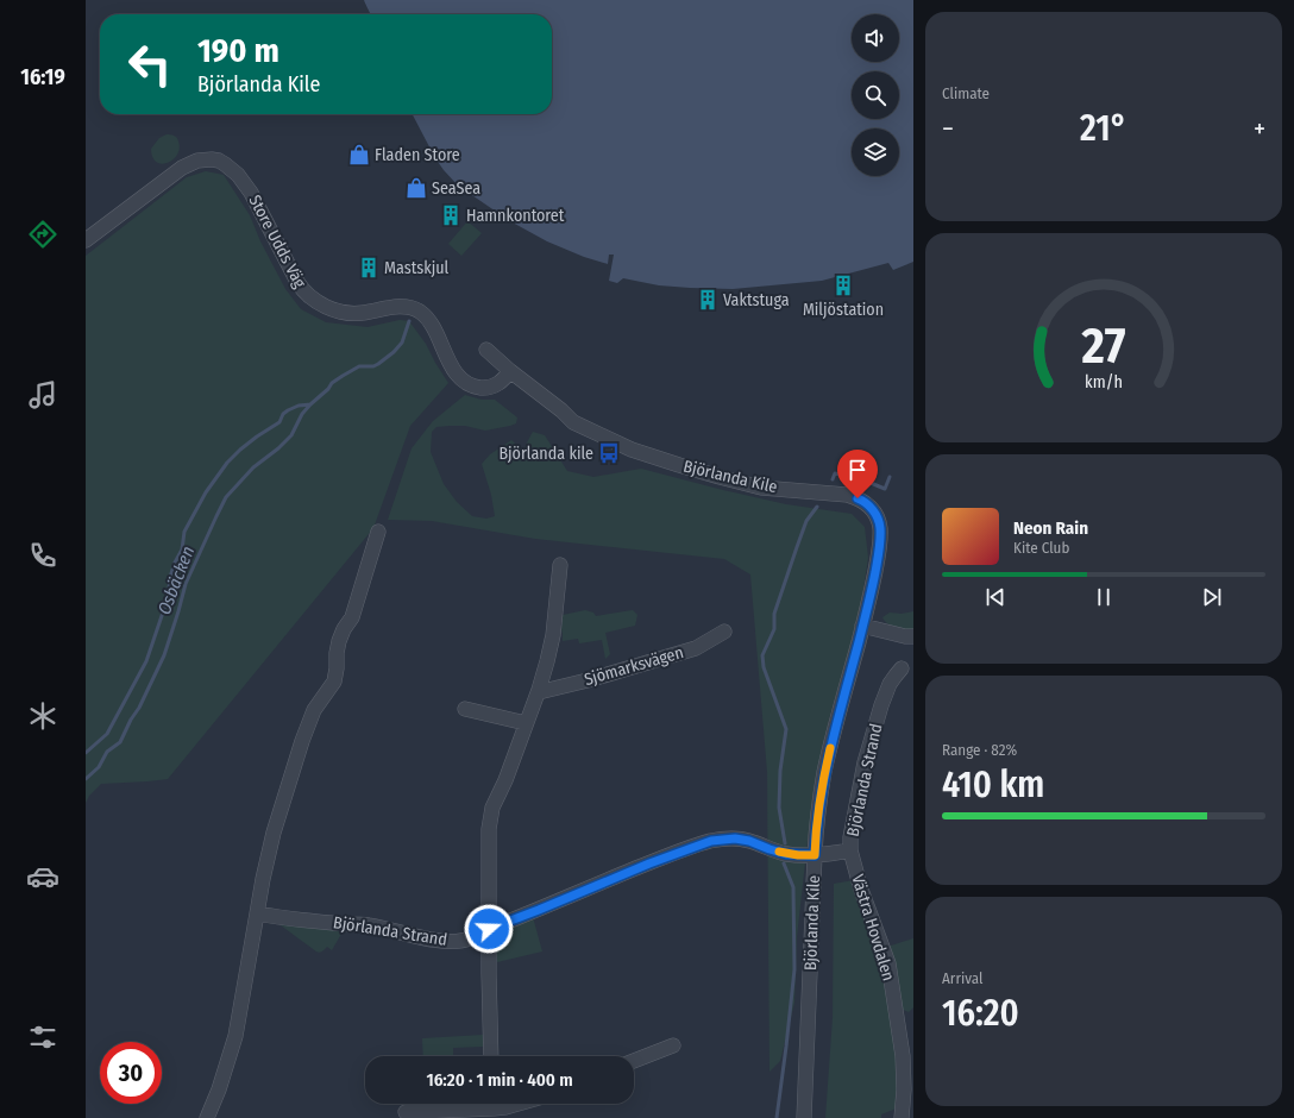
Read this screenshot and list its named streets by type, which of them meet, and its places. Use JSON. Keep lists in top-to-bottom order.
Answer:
{
  "streets": {
    "street": [
      "Store Udds Väg",
      "Björlanda Kile",
      "Sjömarksvägen",
      "Björlanda Strand",
      "Västra Hovdalen"
    ]
  },
  "crossings": [
    ["Store Udds Väg", "Björlanda Kile"],
    ["Björlanda Kile", "Björlanda Strand"],
    ["Björlanda Strand", "Västra Hovdalen"]
  ],
  "water": ["Osbäcken"],
  "places": {
    "shop": ["Fladen Store", "SeaSea"],
    "building": [
      "Hamnkontoret",
      "Mastskjul",
      "Miljöstation",
      "Vaktstuga"
    ],
    "bus stop": ["Björlanda kile"]
  },
  "page": {
    "tabs": "16:19",
    "tile": [
      "Climate",
      ["Range · 82%", "410 km"],
      ["Arrival", "16:20"]
    ],
    "turn": ["190 m", "Björlanda Kile"],
    "heat": ["−", "21°", "+"],
    "song": ["Neon Rain", "Kite Club"],
    "limit": "30",
    "trip": "16:20 · 1 min · 400 m",
    "gauge": ["27", "km/h"]
  }
}
